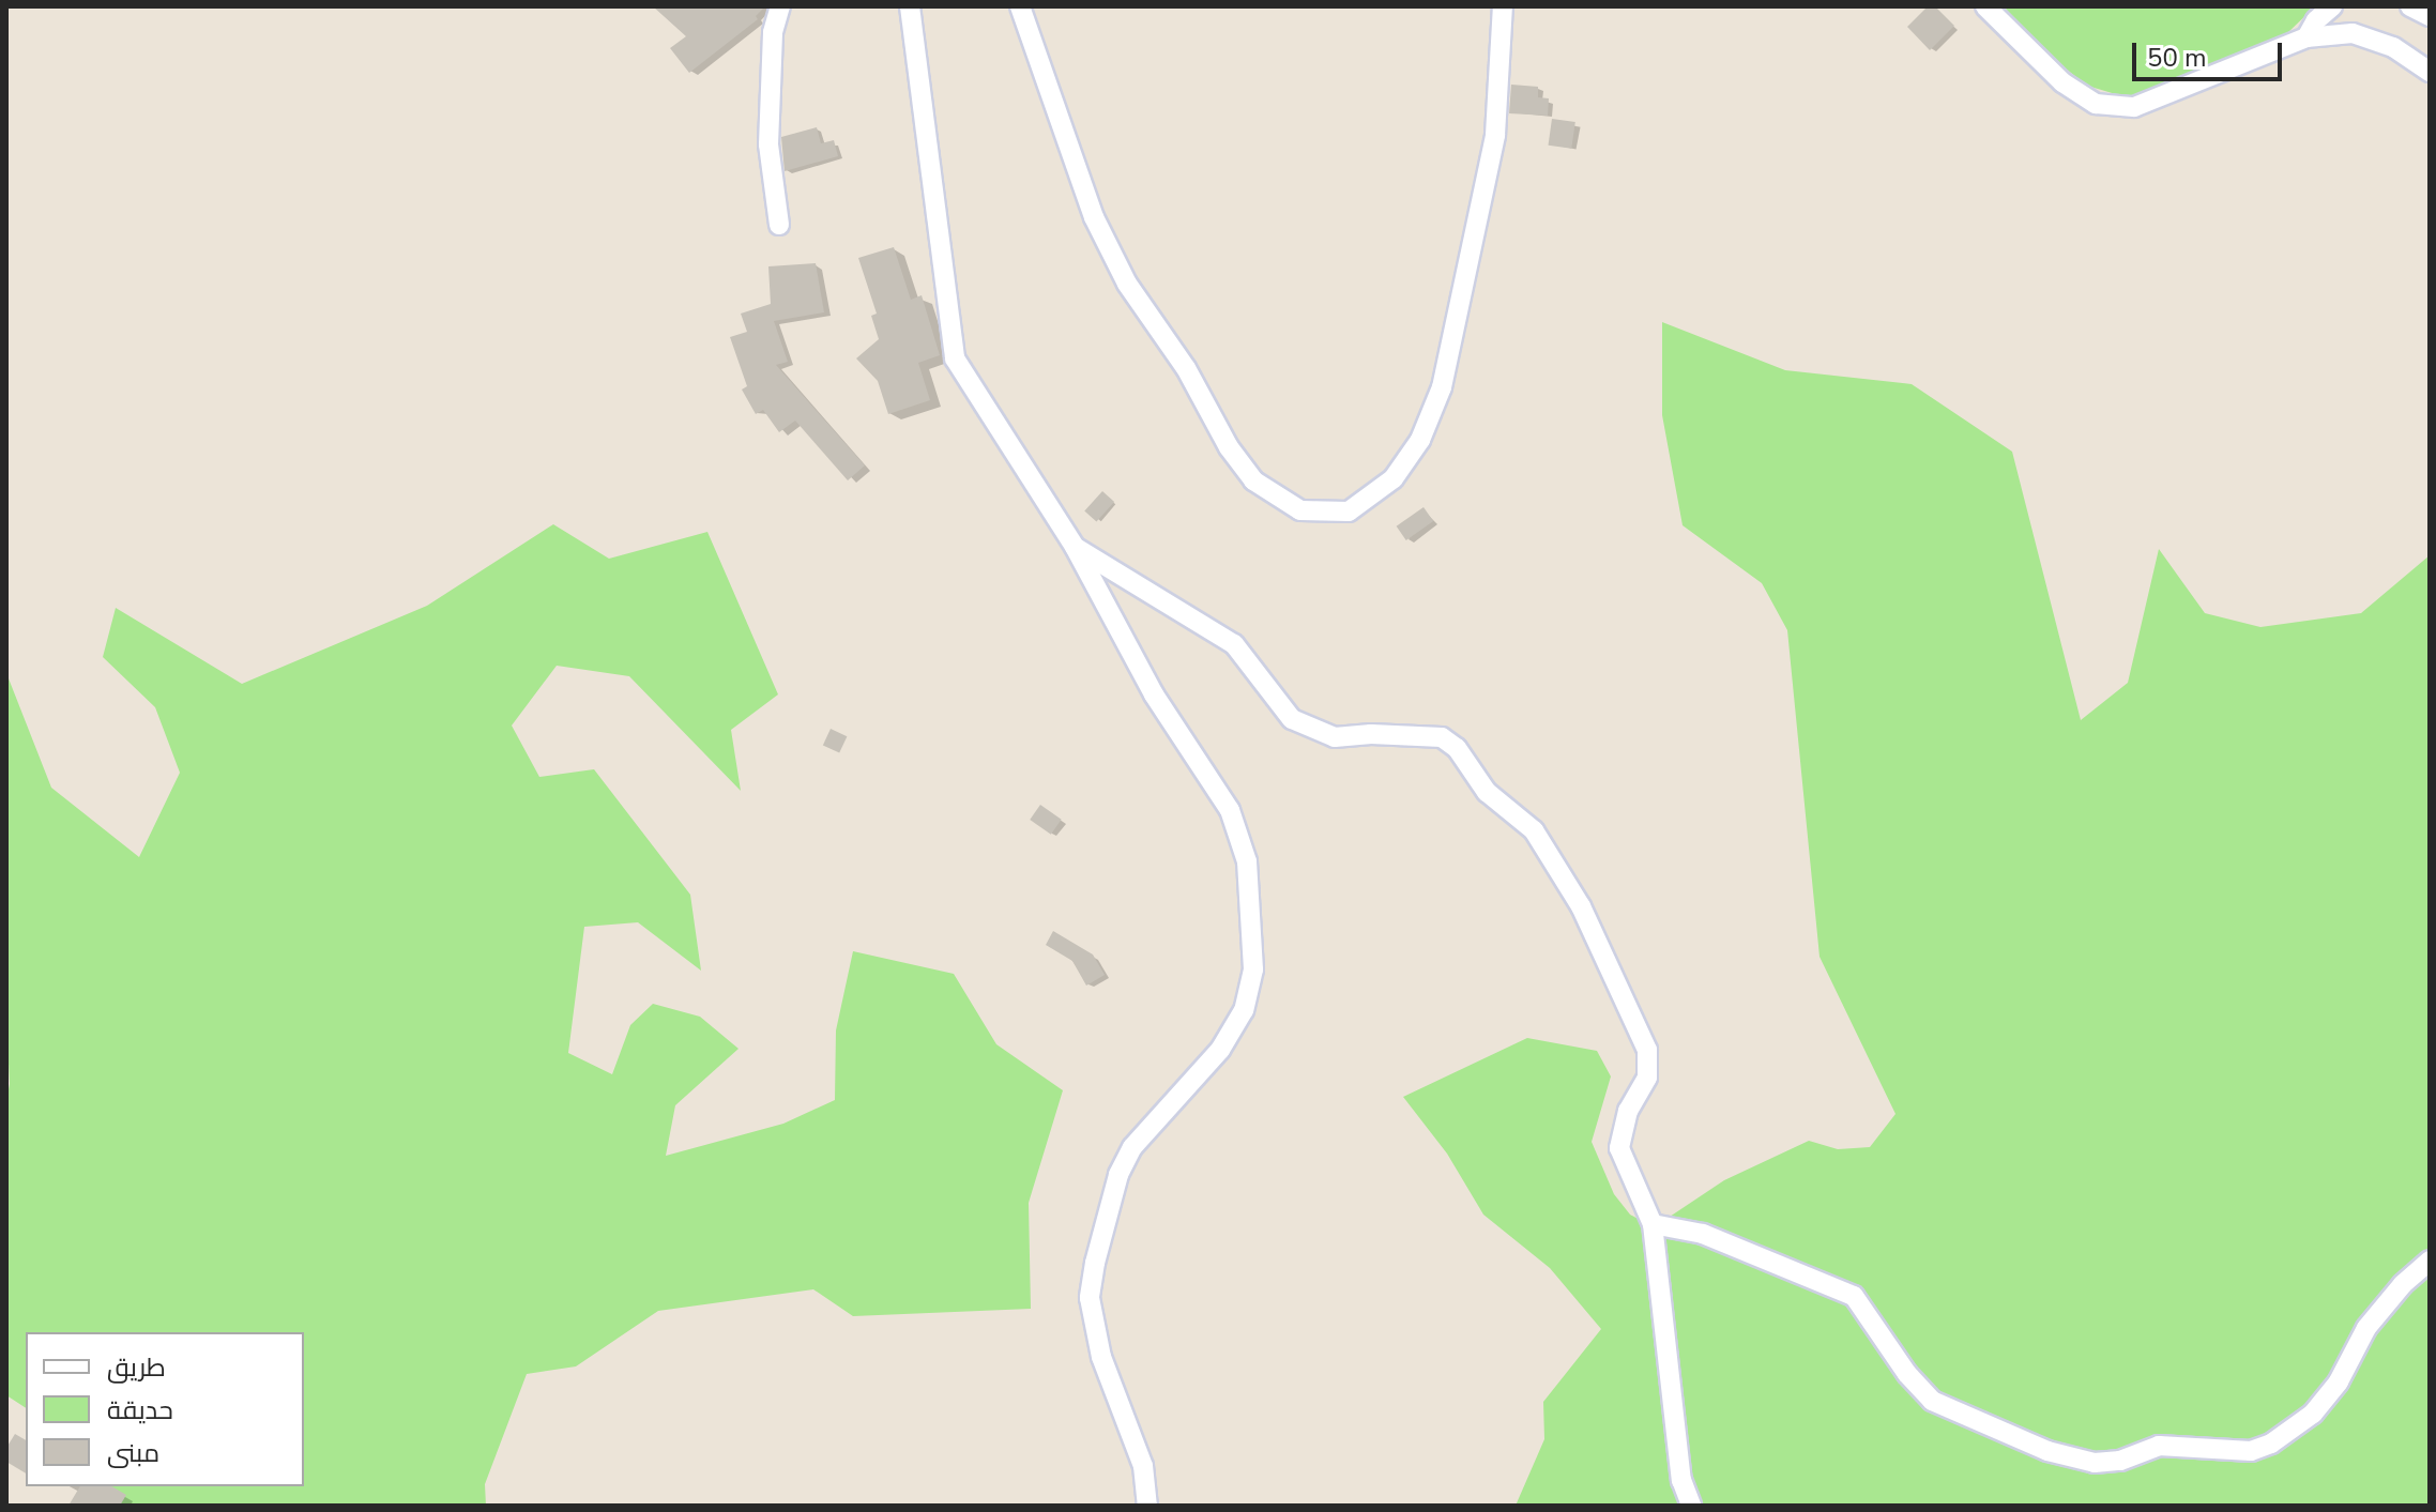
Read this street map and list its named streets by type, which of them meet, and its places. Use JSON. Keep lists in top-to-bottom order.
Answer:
{
  "legend": ["طريق", "حديقة", "مبنى"],
  "scale_bar": "50 m"
}
